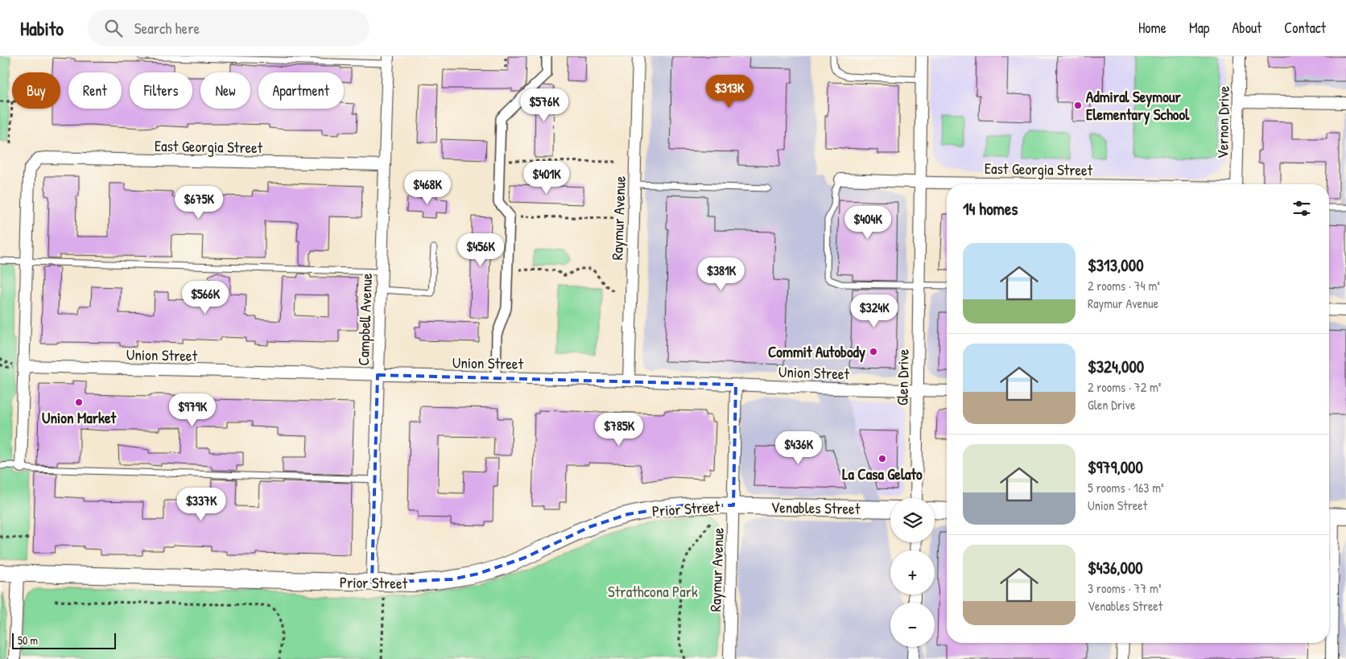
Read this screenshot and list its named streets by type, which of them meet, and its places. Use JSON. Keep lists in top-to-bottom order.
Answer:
{
  "streets": {
    "main road": ["Venables Street", "Prior Street"],
    "street": [
      "Vernon Drive",
      "East Georgia Street",
      "Raymur Avenue",
      "Campbell Avenue",
      "Union Street",
      "Glen Drive"
    ]
  },
  "crossings": [
    ["East Georgia Street", "Campbell Avenue"],
    ["East Georgia Street", "Glen Drive"],
    ["Raymur Avenue", "Union Street"],
    ["Raymur Avenue", "Venables Street"],
    ["Raymur Avenue", "Prior Street"],
    ["Campbell Avenue", "Union Street"],
    ["Campbell Avenue", "Prior Street"],
    ["Union Street", "Glen Drive"],
    ["Venables Street", "Prior Street"]
  ],
  "parks": ["Strathcona Park"],
  "places": [
    "Admiral Seymour Elementary School",
    "Commit Autobody",
    "Union Market",
    "La Casa Gelato"
  ],
  "scale_bar": "50 m",
  "page": {
    "header": "Habito",
    "search": "Search here",
    "nav": [
      "Home",
      "Map",
      "About",
      "Contact"
    ],
    "chip": [
      "Buy",
      "Rent",
      "Filters",
      "New",
      "Apartment"
    ],
    "price": [
      "$313K",
      "$576K",
      "$401K",
      "$468K",
      "$675K",
      "$404K",
      "$456K",
      "$381K",
      "$566K",
      "$324K",
      "$979K",
      "$785K",
      "$436K",
      "$337K"
    ],
    "heading": "14 homes",
    "list": [
      {
        "name": "$313,000",
        "note": "2 rooms · 74 m² · Raymur Avenue"
      },
      {
        "name": "$324,000",
        "note": "2 rooms · 72 m² · Glen Drive"
      },
      {
        "name": "$979,000",
        "note": "5 rooms · 163 m² · Union Street"
      },
      {
        "name": "$436,000",
        "note": "3 rooms · 77 m² · Venables Street"
      }
    ],
    "map_buttons": ["+", "−"],
    "scale": "50 m"
  }
}
